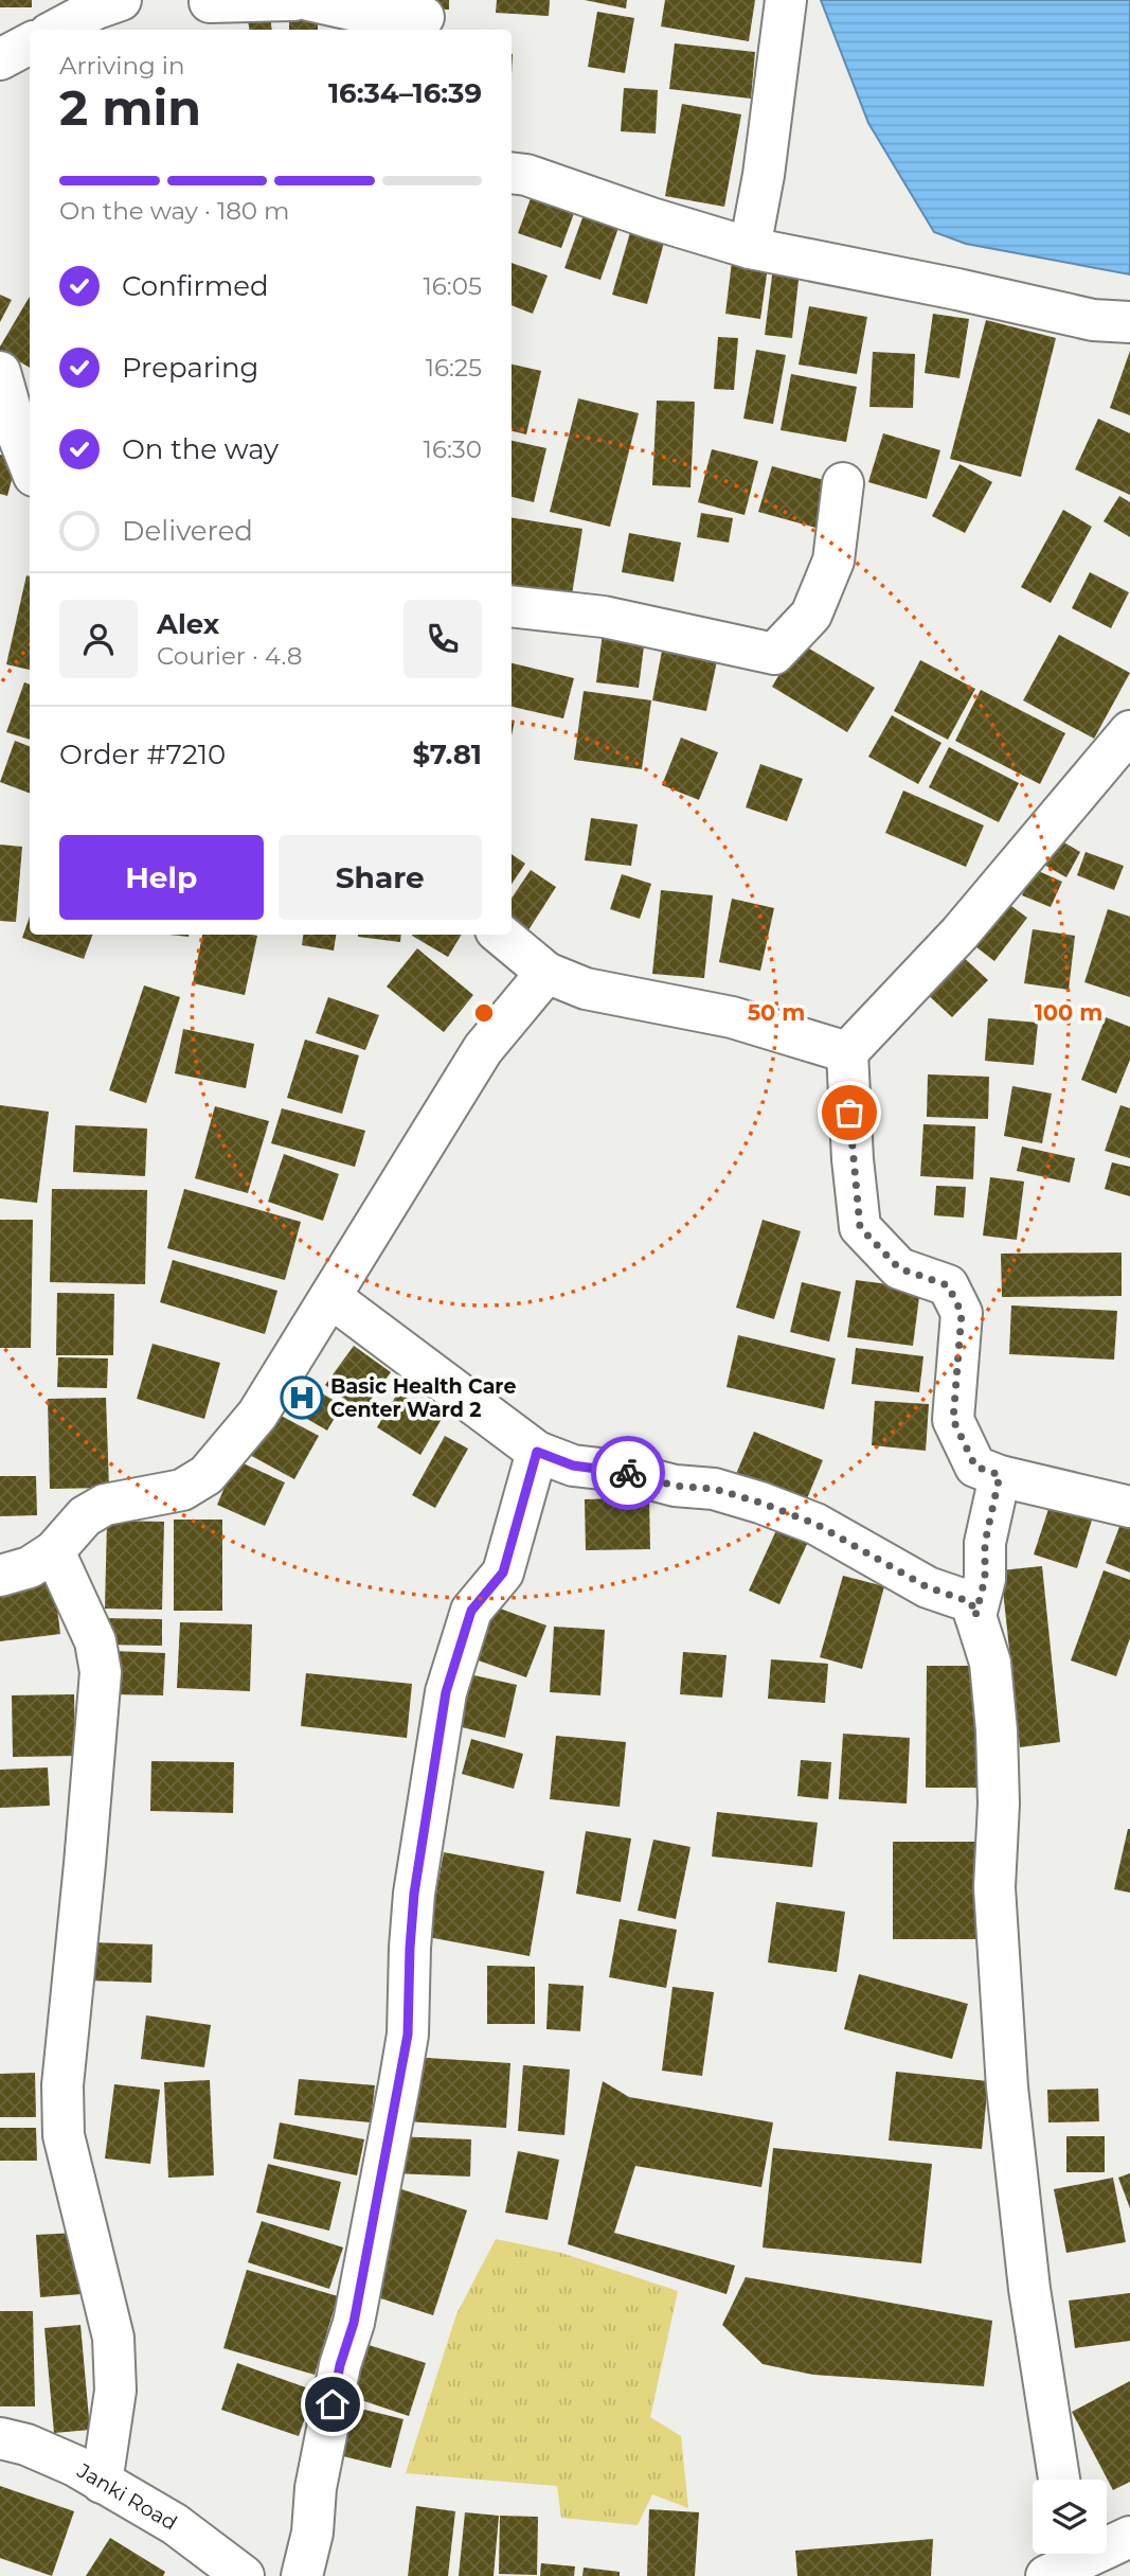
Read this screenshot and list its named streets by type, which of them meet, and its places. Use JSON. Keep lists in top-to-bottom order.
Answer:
{
  "streets": {
    "street": ["Janki Road"]
  },
  "places": {
    "hospital": ["Basic Health Care Center Ward 2"]
  },
  "page": {
    "heading": ["2 min", "Arriving in", "16:34–16:39"],
    "panel": [
      "Alex",
      "Courier · 4.8",
      "Order #7210",
      "$7.81"
    ],
    "bar": "On the way · 180 m",
    "list": [
      ["Confirmed", "16:05"],
      ["Preparing", "16:25"],
      ["On the way", "16:30"],
      "Delivered"
    ],
    "buttons": ["Help", "Share"]
  },
  "rings": ["50 m", "100 m"]
}
